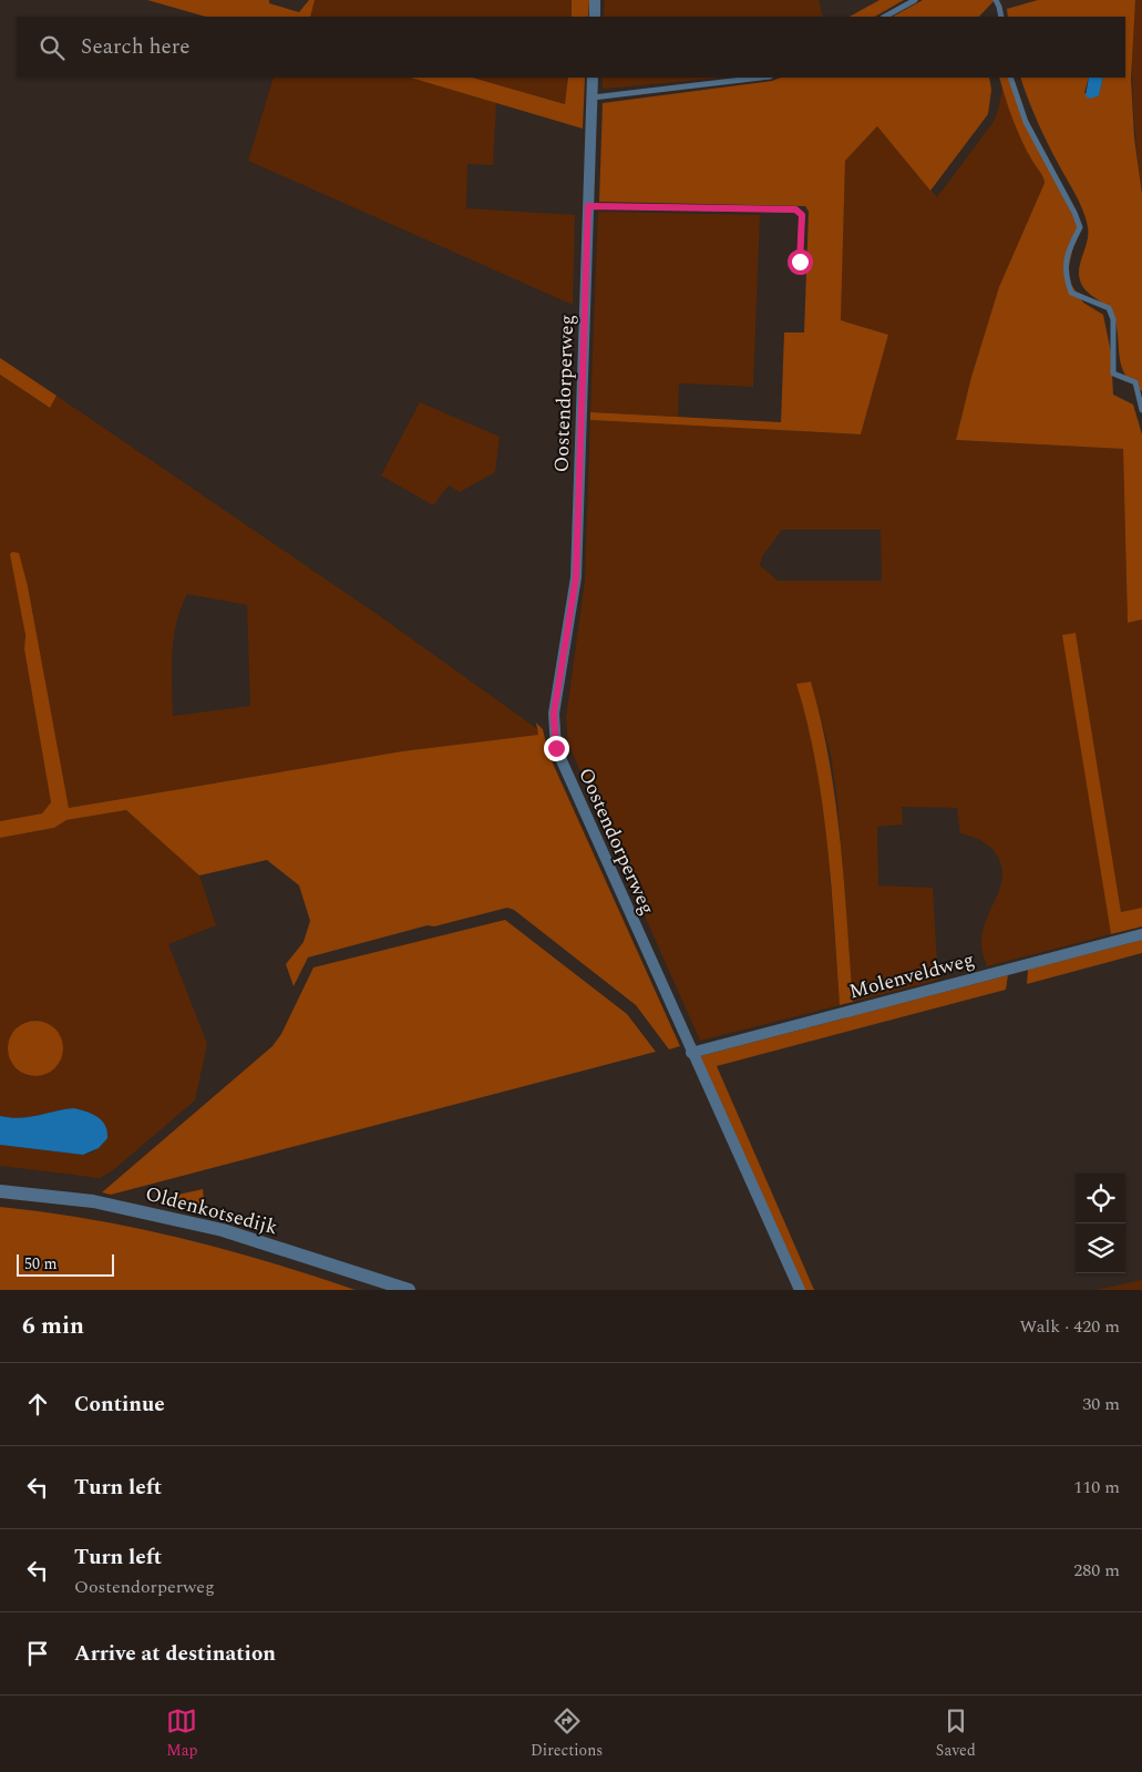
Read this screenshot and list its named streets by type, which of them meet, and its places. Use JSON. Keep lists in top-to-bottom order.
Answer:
{
  "streets": {
    "street": ["Oostendorperweg", "Molenveldweg", "Oldenkotsedijk"]
  },
  "crossings": [
    ["Oostendorperweg", "Molenveldweg"]
  ],
  "scale_bar": "50 m",
  "page": {
    "search": "Search here",
    "scale": "50 m",
    "heading": ["6 min", "Walk · 420 m"],
    "list": [
      ["Continue", "30 m"],
      ["Turn left", "110 m"],
      ["Turn left", "Oostendorperweg", "280 m"],
      "Arrive at destination"
    ],
    "nav": ["Map", "Directions", "Saved"]
  }
}
